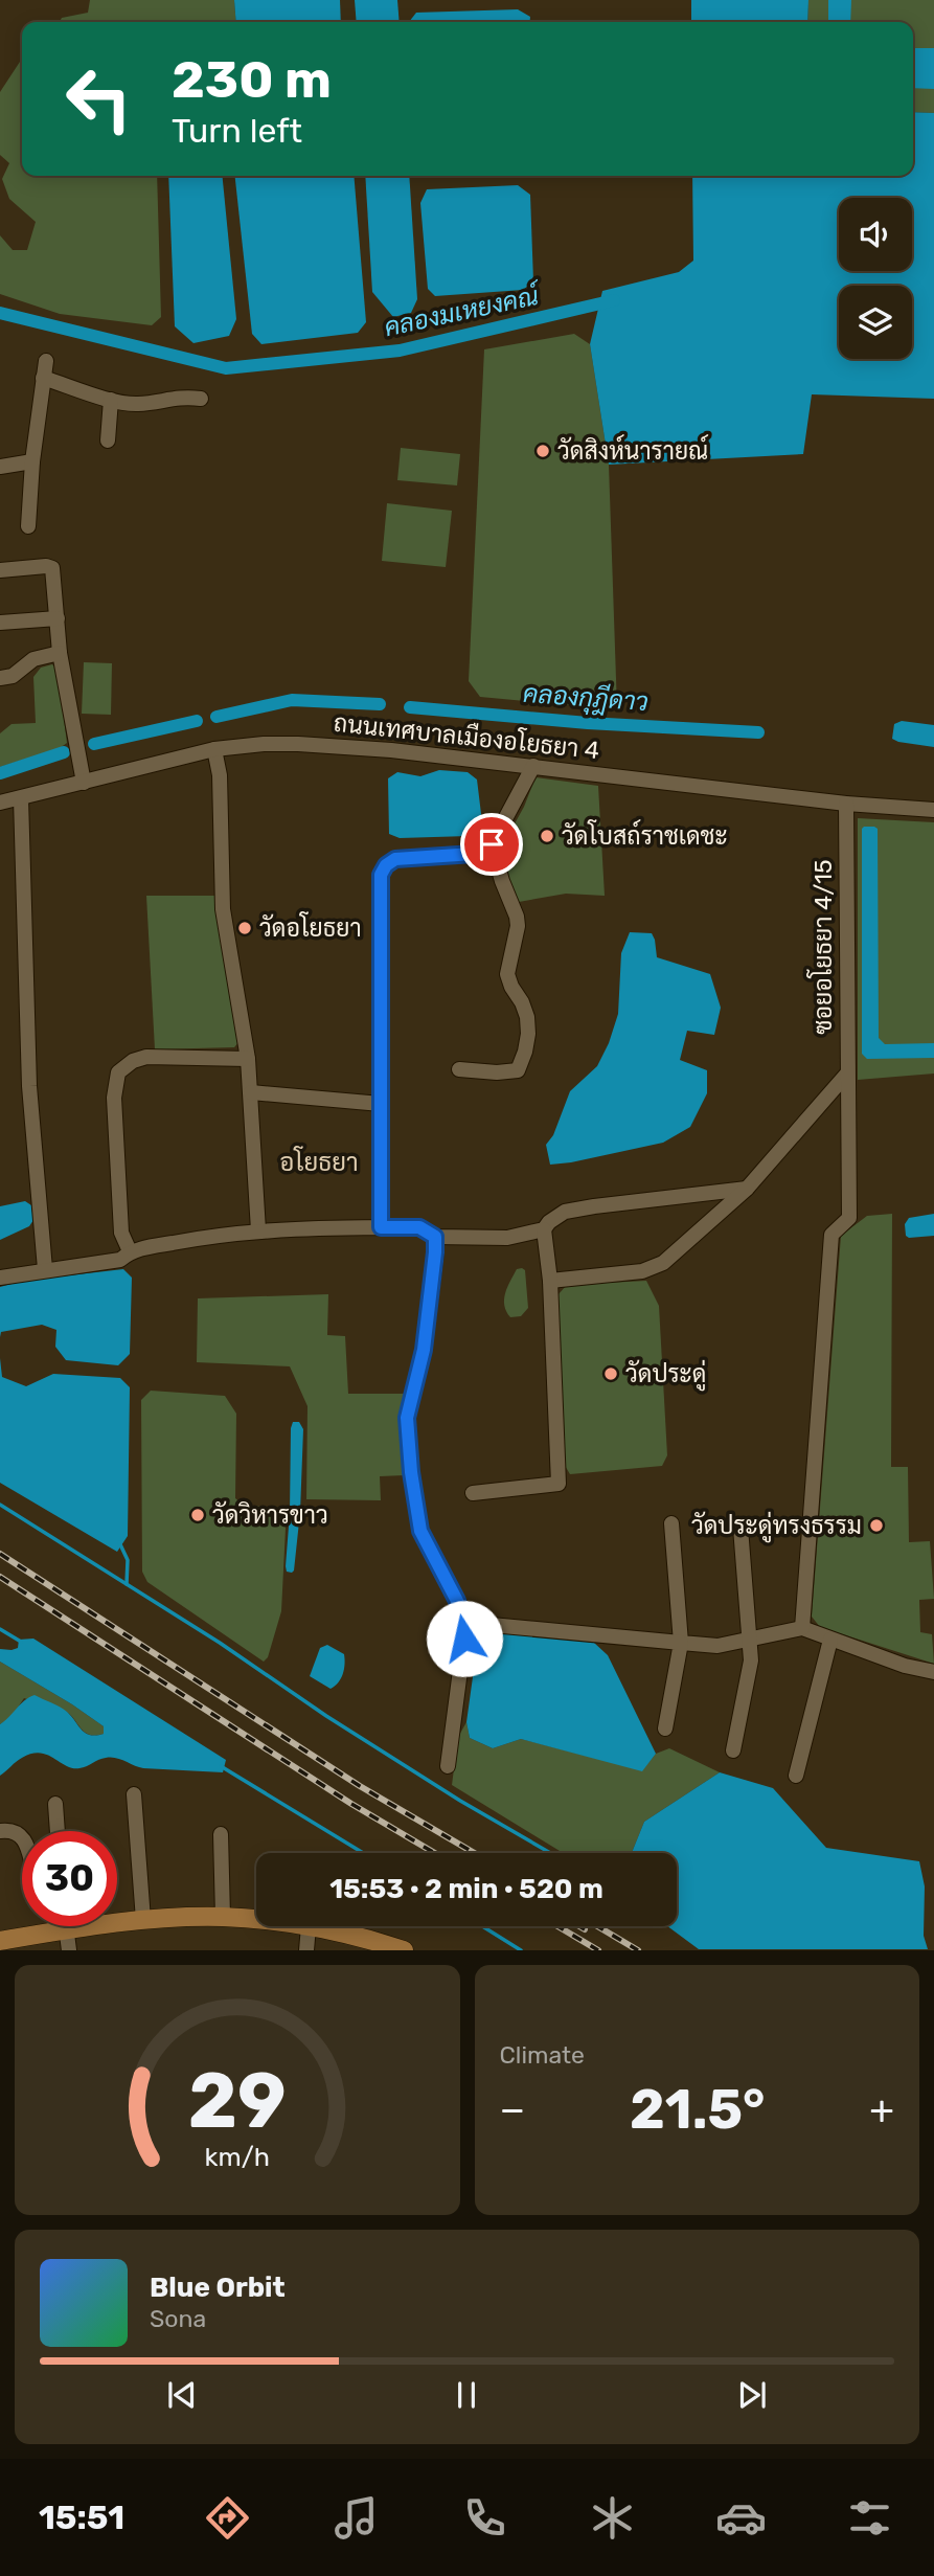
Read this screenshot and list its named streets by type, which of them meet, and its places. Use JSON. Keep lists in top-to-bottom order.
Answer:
{
  "streets": {
    "street": ["ถนนเทศบาลเมืองอโยธยา 4", "ซอยอโยธยา 4/15"]
  },
  "crossings": [
    ["ถนนเทศบาลเมืองอโยธยา 4", "ซอยอโยธยา 4/15"]
  ],
  "districts": ["อโยธยา"],
  "water": ["คลองมเหยงคณ์", "คลองกุฎีดาว"],
  "places": [
    "วัดสิงห์นารายณ์",
    "วัดโบสถ์ราชเดชะ",
    "วัดอโยธยา",
    "วัดประดู่",
    "วัดวิหารขาว",
    "วัดประดู่ทรงธรรม"
  ],
  "page": {
    "turn": ["230 m", "Turn left"],
    "limit": "30",
    "trip": "15:53 · 2 min · 520 m",
    "tile": "Climate",
    "heat": ["−", "21.5°", "+"],
    "song": ["Blue Orbit", "Sona"],
    "tabs": "15:51",
    "gauge": ["29", "km/h"]
  }
}
